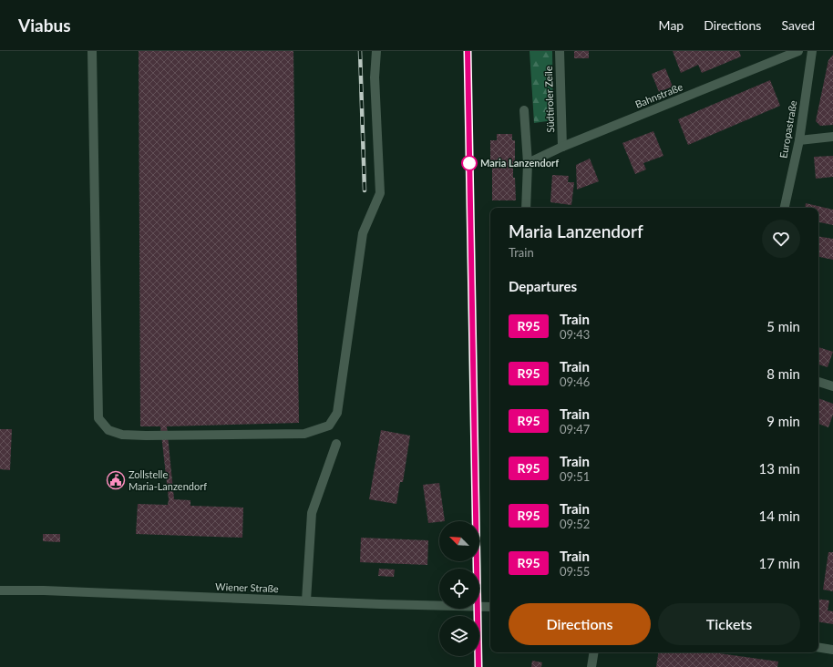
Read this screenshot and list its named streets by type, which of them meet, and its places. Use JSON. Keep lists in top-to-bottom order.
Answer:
{
  "streets": {
    "street": [
      "Bahnstraße",
      "Südtiroler Zeile",
      "Europastraße",
      "Wiener Straße"
    ]
  },
  "crossings": [
    ["Bahnstraße", "Südtiroler Zeile"]
  ],
  "places": {
    "other": ["Maria Lanzendorf"],
    "public building": ["Zollstelle Maria-Lanzendorf"]
  },
  "north": "top left",
  "page": {
    "header": "Viabus",
    "nav": ["Map", "Directions", "Saved"],
    "heading": [
      ["Maria Lanzendorf", "Train"],
      "Departures"
    ],
    "list": [
      {
        "mark": "R95",
        "name": "Train",
        "note": "09:43",
        "value": "5 min"
      },
      {
        "mark": "R95",
        "name": "Train",
        "note": "09:46",
        "value": "8 min"
      },
      {
        "mark": "R95",
        "name": "Train",
        "note": "09:47",
        "value": "9 min"
      },
      {
        "mark": "R95",
        "name": "Train",
        "note": "09:51",
        "value": "13 min"
      },
      {
        "mark": "R95",
        "name": "Train",
        "note": "09:52",
        "value": "14 min"
      },
      {
        "mark": "R95",
        "name": "Train",
        "note": "09:55",
        "value": "17 min"
      }
    ],
    "buttons": ["Directions", "Tickets"]
  }
}
